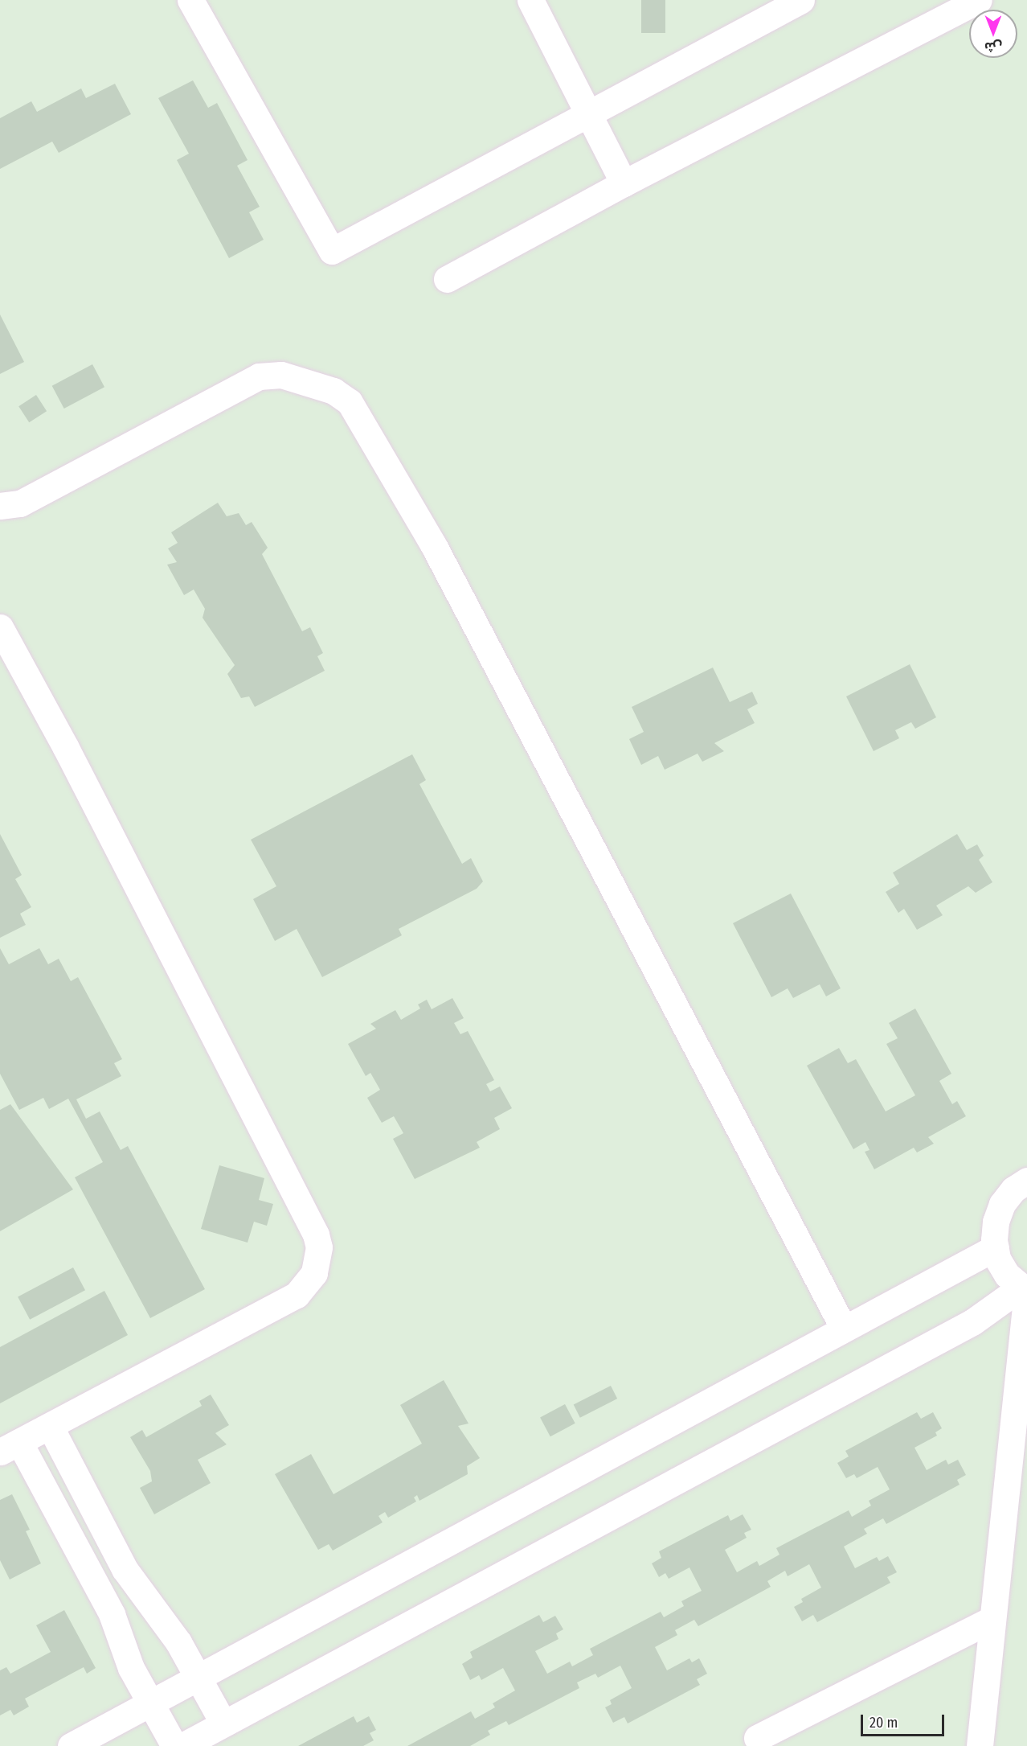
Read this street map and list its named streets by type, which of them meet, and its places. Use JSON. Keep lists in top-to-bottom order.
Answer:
{
  "scale_bar": "20 m",
  "north": "bottom"
}
